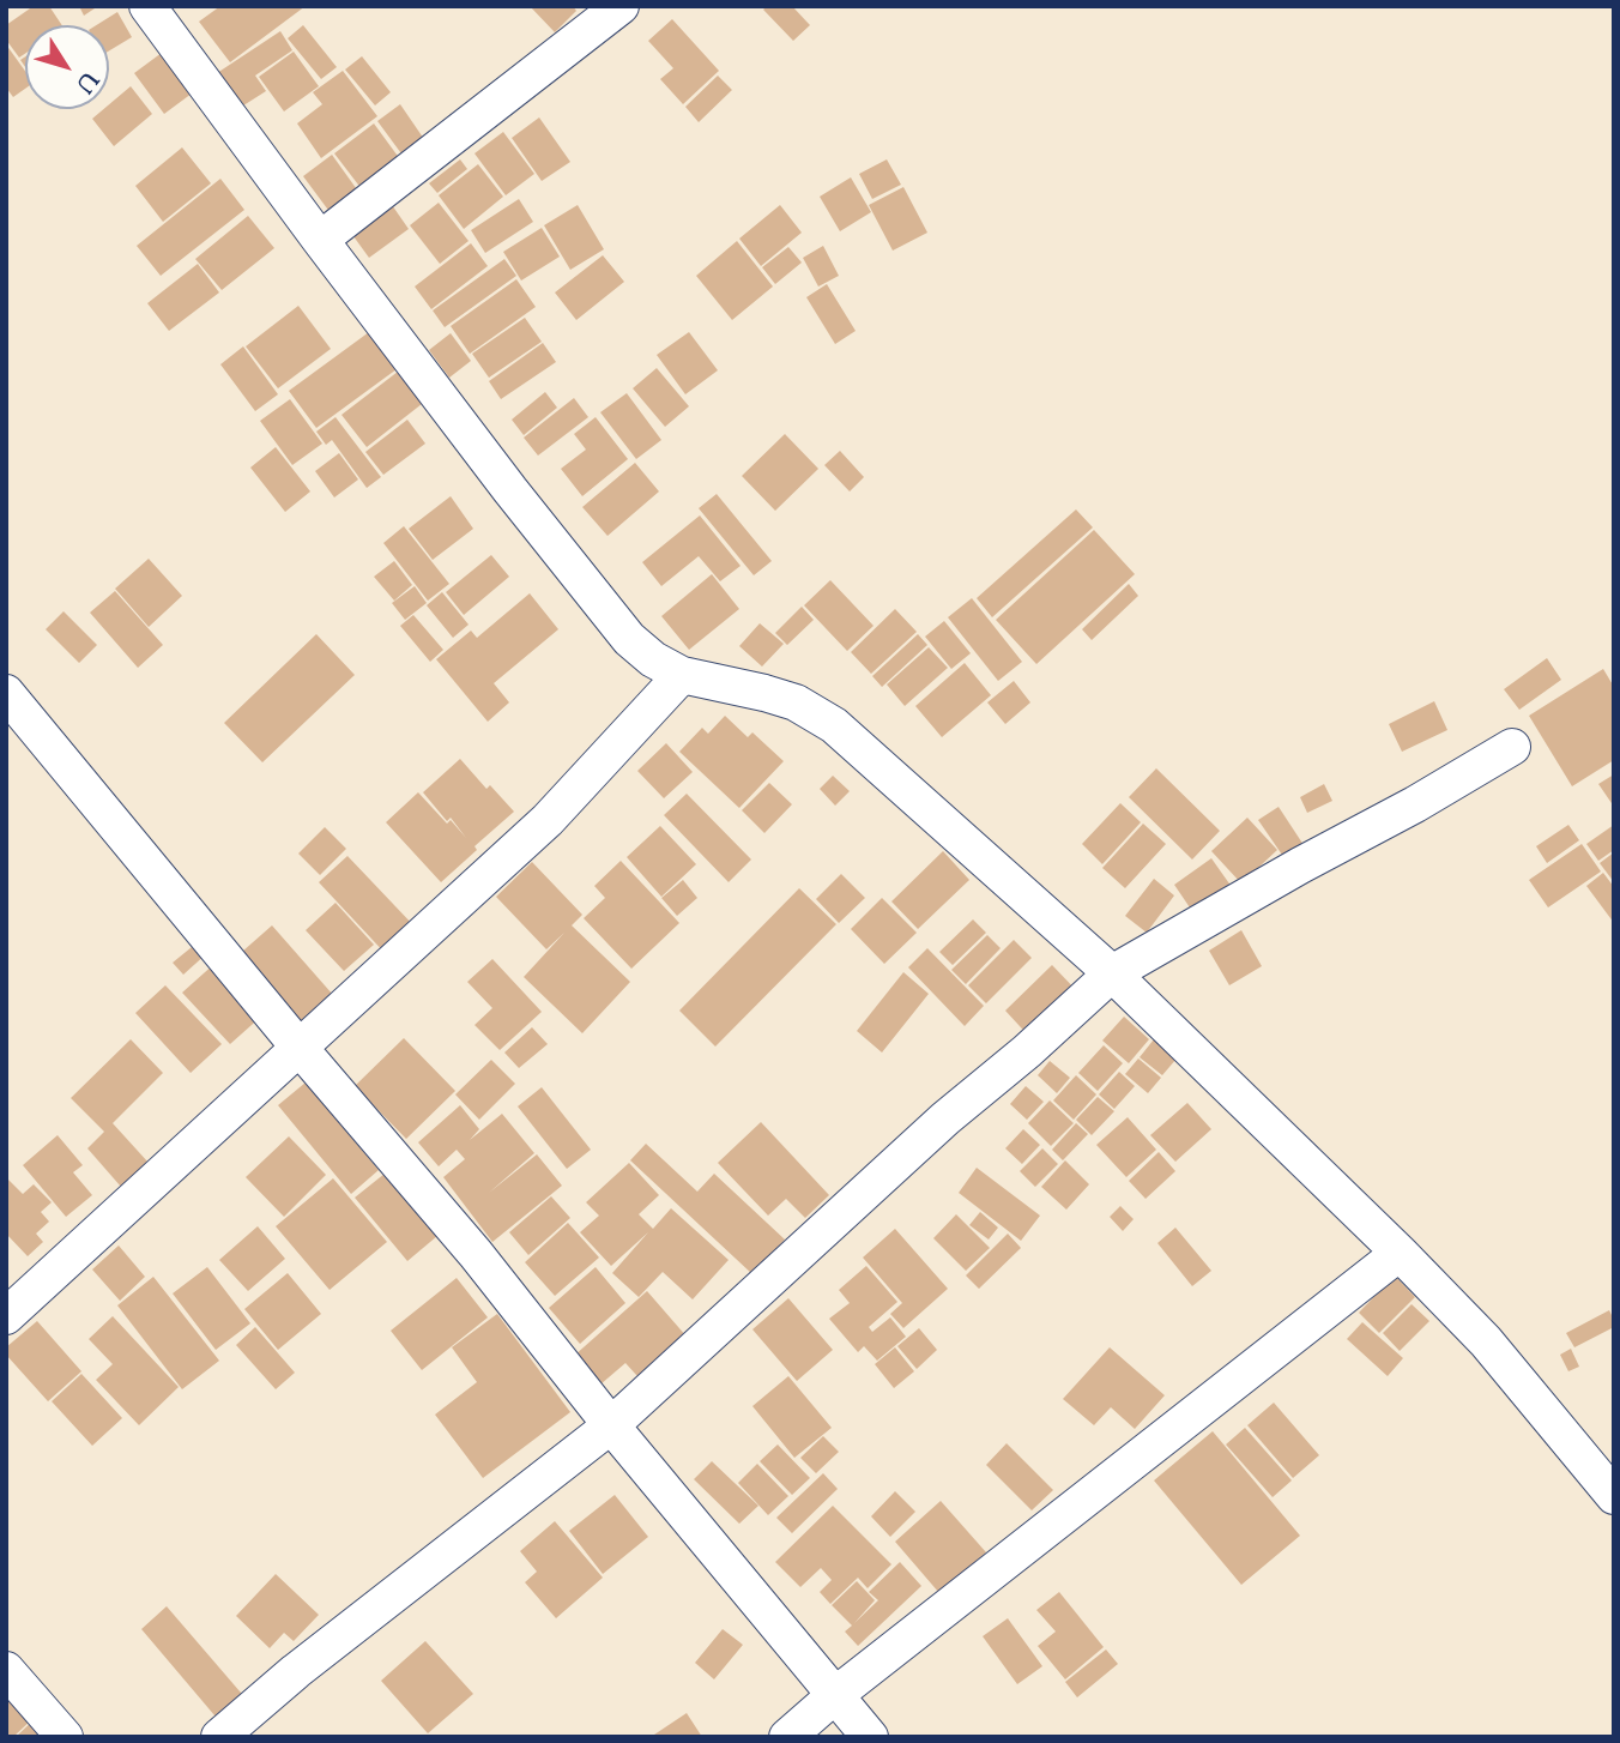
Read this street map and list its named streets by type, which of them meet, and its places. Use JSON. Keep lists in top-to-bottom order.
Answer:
{
  "north": "bottom right"
}
